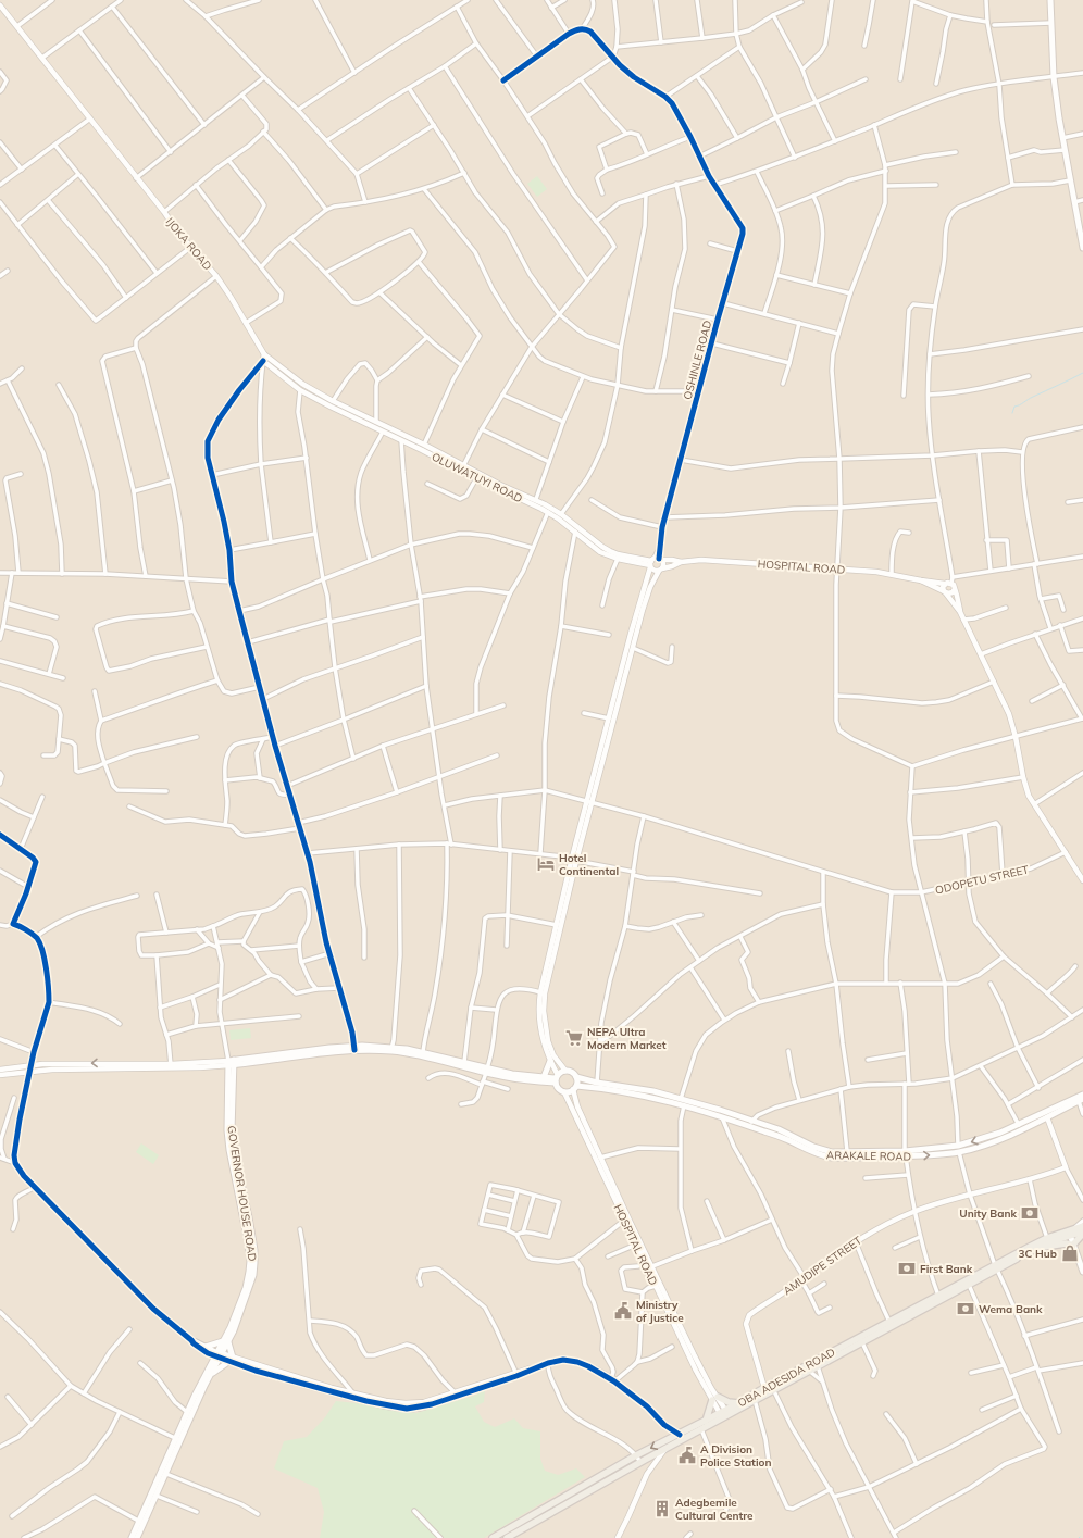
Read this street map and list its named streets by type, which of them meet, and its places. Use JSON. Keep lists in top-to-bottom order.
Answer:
{
  "streets": {
    "main road": ["ARAKALE ROAD", "GOVERNOR HOUSE ROAD", "OBA ADESIDA ROAD"],
    "street": [
      "IJOKA ROAD",
      "OSHINLE ROAD",
      "OLUWATUYI ROAD",
      "HOSPITAL ROAD",
      "ODOPETU STREET",
      "AMUDIPE STREET"
    ]
  },
  "crossings": [
    ["HOSPITAL ROAD", "ARAKALE ROAD"],
    ["HOSPITAL ROAD", "OBA ADESIDA ROAD"],
    ["AMUDIPE STREET", "OBA ADESIDA ROAD"]
  ],
  "places": {
    "hotel": ["Hotel Continental"],
    "supermarket": ["NEPA Ultra Modern Market"],
    "bank": ["Unity Bank", "First Bank", "Wema Bank"],
    "shop": ["3C Hub"],
    "public building": ["Ministry of Justice", "A Division Police Station"],
    "building": ["Adegbemile Cultural Centre"]
  }
}
